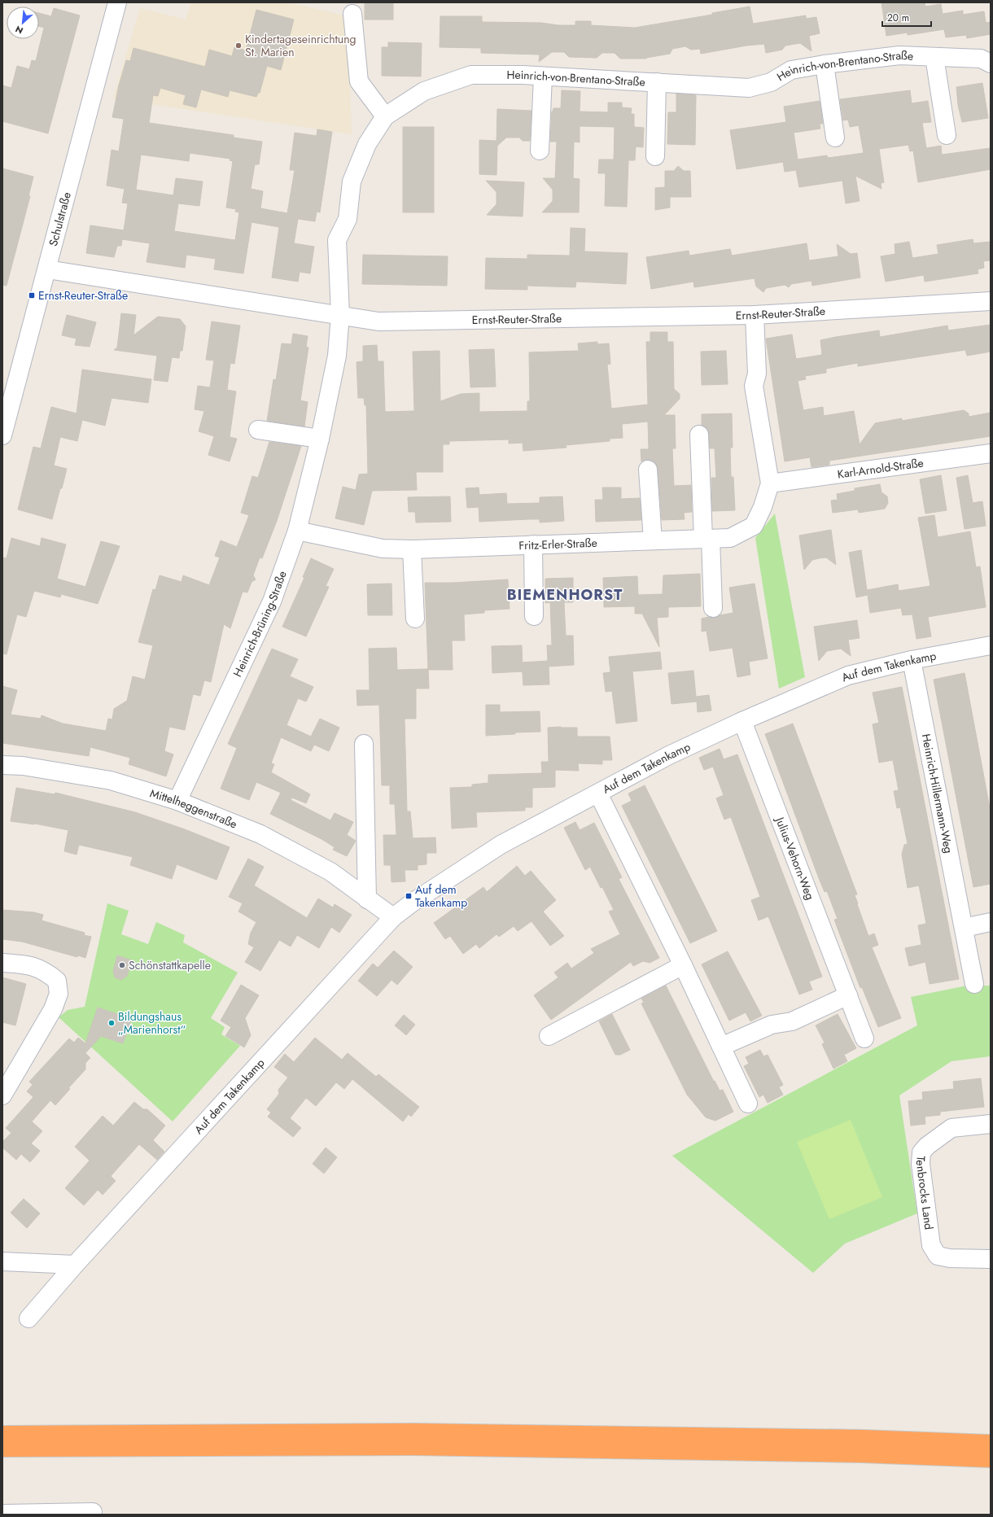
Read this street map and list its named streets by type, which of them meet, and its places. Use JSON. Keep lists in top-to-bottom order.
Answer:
{
  "streets": {
    "street": [
      "Heinrich-von-Brentano-Straße",
      "Schulstraße",
      "Ernst-Reuter-Straße",
      "Karl-Arnold-Straße",
      "Fritz-Erler-Straße",
      "Heinrich-Brüning-Straße",
      "Auf dem Takenkamp",
      "Heinrich-Hillermann-Weg",
      "Mittelheggenstraße",
      "Julius-Vehorn-Weg",
      "Tenbrocks Land"
    ]
  },
  "crossings": [
    ["Heinrich-von-Brentano-Straße", "Ernst-Reuter-Straße"],
    ["Heinrich-von-Brentano-Straße", "Heinrich-Brüning-Straße"],
    ["Schulstraße", "Ernst-Reuter-Straße"],
    ["Ernst-Reuter-Straße", "Fritz-Erler-Straße"],
    ["Ernst-Reuter-Straße", "Heinrich-Brüning-Straße"],
    ["Karl-Arnold-Straße", "Fritz-Erler-Straße"],
    ["Fritz-Erler-Straße", "Heinrich-Brüning-Straße"],
    ["Heinrich-Brüning-Straße", "Mittelheggenstraße"],
    ["Auf dem Takenkamp", "Heinrich-Hillermann-Weg"],
    ["Auf dem Takenkamp", "Mittelheggenstraße"],
    ["Auf dem Takenkamp", "Julius-Vehorn-Weg"]
  ],
  "districts": ["BIEMENHORST"],
  "places": {
    "other": ["Kindertageseinrichtung St. Marien", "Schönstattkapelle", "Bildungshaus „Marienhorst“"],
    "transit": ["Ernst-Reuter-Straße", "Auf dem Takenkamp"]
  },
  "scale_bar": "20 m",
  "north": "bottom left"
}
